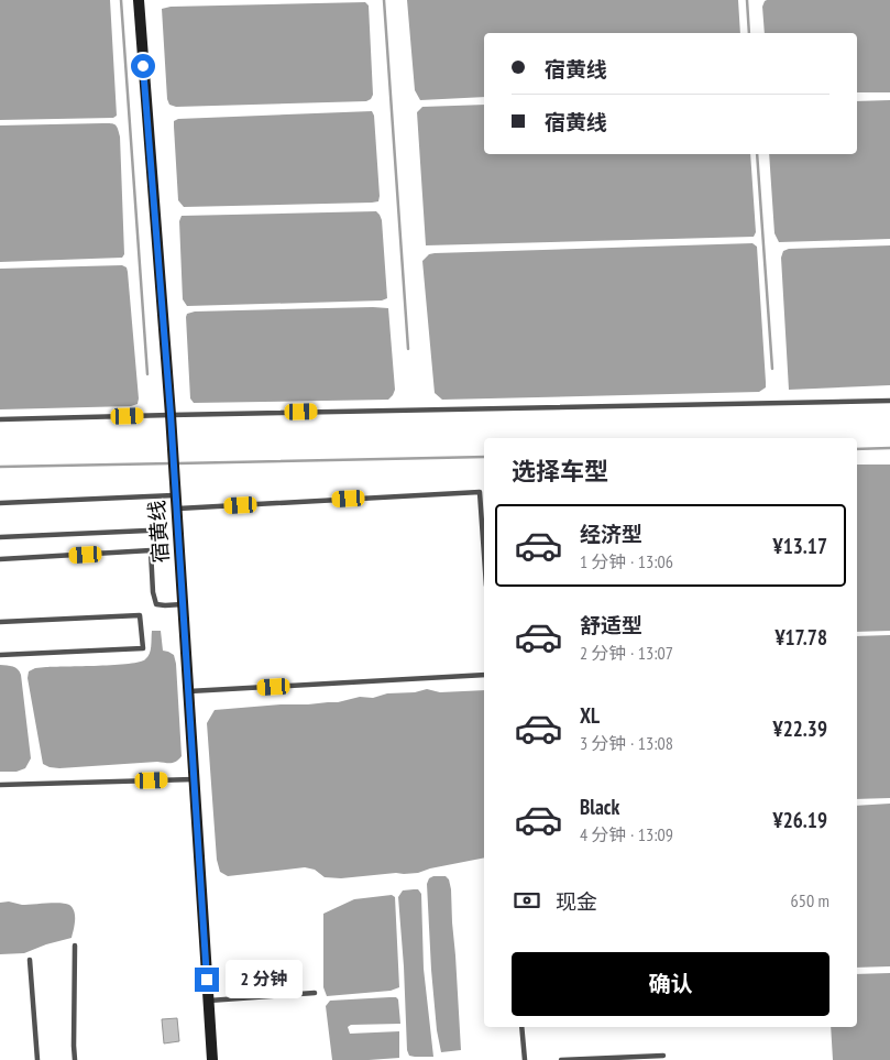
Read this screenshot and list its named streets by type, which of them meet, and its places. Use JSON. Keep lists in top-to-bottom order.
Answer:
{
  "streets": {
    "main road": ["宿黄线"]
  },
  "page": {
    "banner": ["宿黄线", "宿黄线"],
    "heading": "选择车型",
    "list": [
      {
        "name": "经济型",
        "note": "1 分钟 · 13:06",
        "value": "¥13.17"
      },
      {
        "name": "舒适型",
        "note": "2 分钟 · 13:07",
        "value": "¥17.78"
      },
      {
        "name": "XL",
        "note": "3 分钟 · 13:08",
        "value": "¥22.39"
      },
      {
        "name": "Black",
        "note": "4 分钟 · 13:09",
        "value": "¥26.19"
      }
    ],
    "pay": ["现金", "650 m"],
    "buttons": "确认",
    "bubble": "2 分钟"
  }
}
